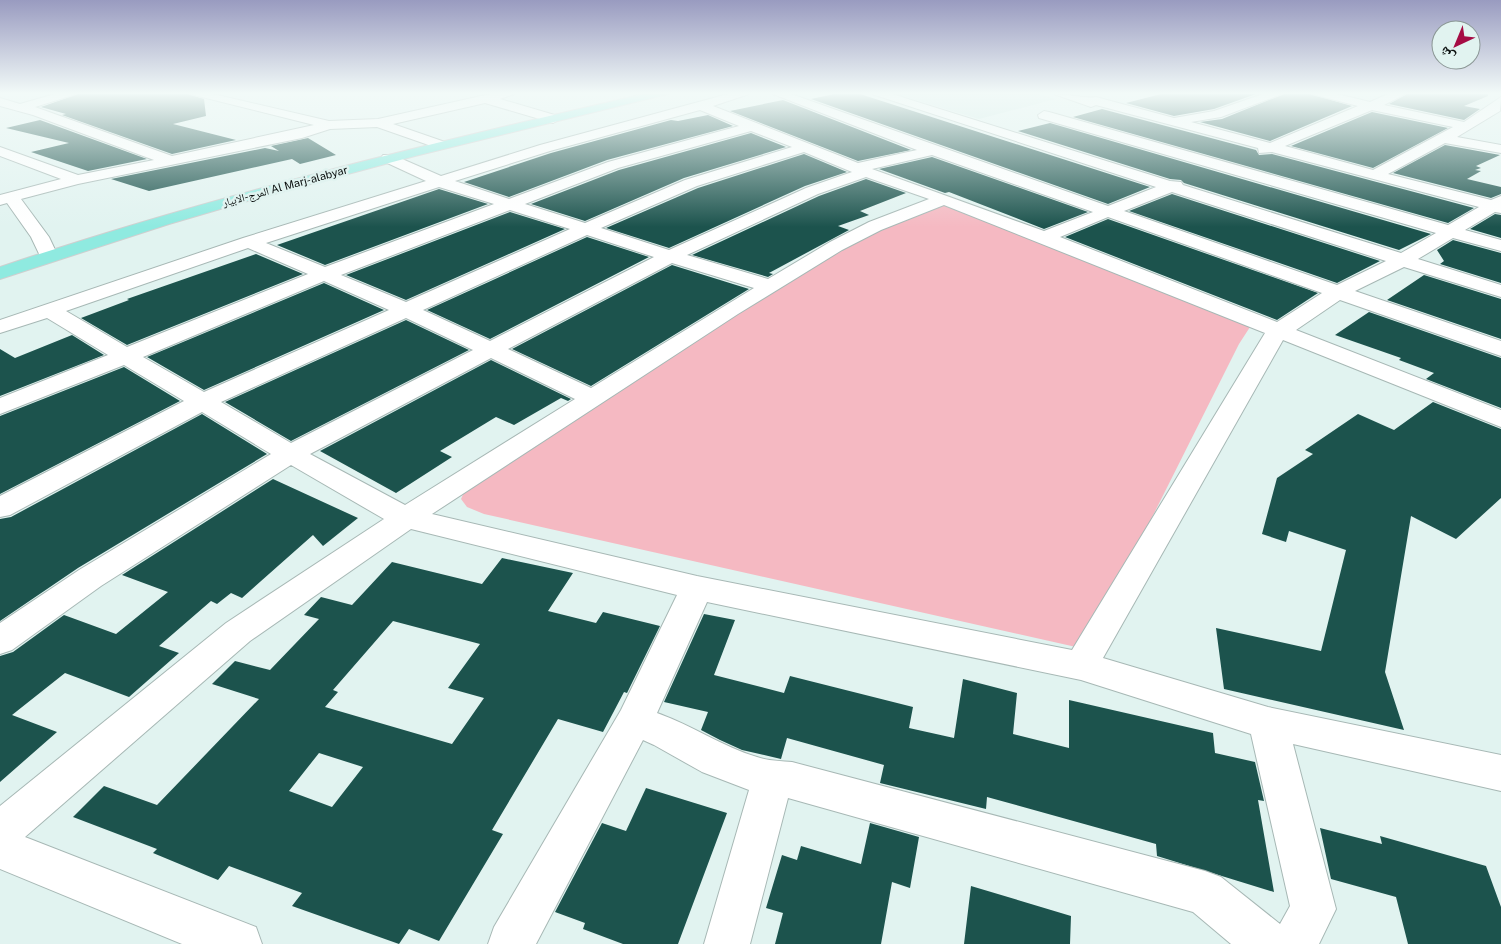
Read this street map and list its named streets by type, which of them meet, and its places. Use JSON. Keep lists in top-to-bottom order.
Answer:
{
  "streets": {
    "main road": ["المرج-الابيار Al Marj-alabyar"]
  },
  "north": "bottom left"
}
